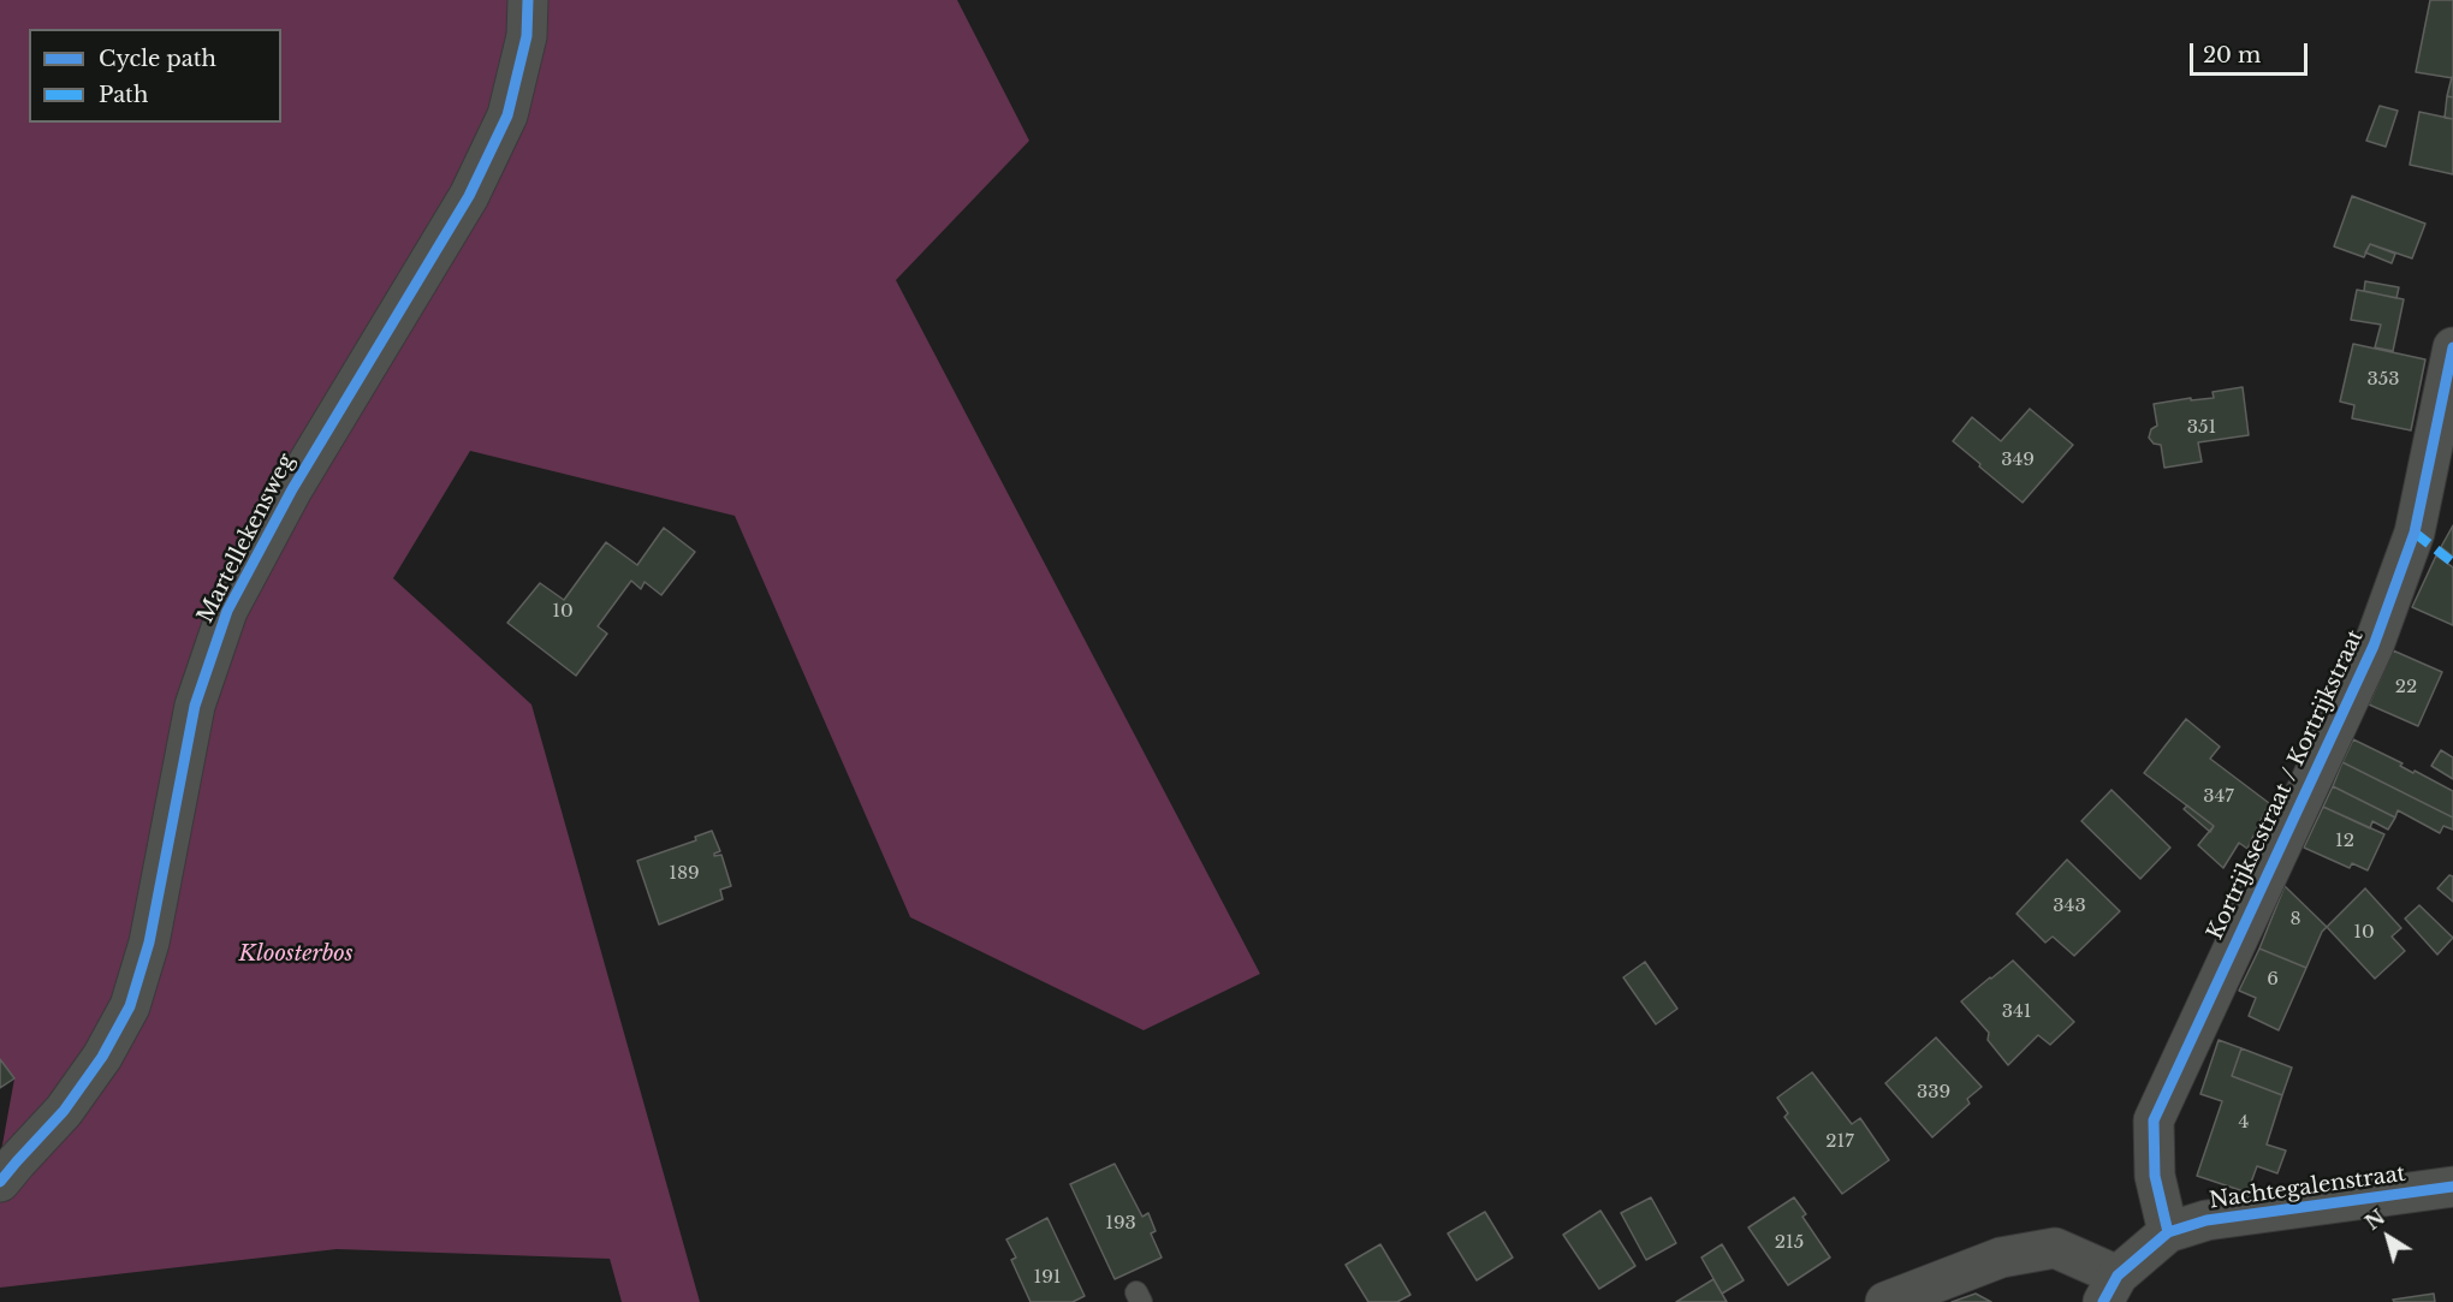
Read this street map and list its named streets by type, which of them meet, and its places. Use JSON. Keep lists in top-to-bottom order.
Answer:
{
  "streets": {
    "street": ["Martellekensweg", "Kortrijksestraat / Kortrijkstraat", "Nachtegalenstraat"]
  },
  "crossings": [
    ["Kortrijksestraat / Kortrijkstraat", "Nachtegalenstraat"]
  ],
  "parks": ["Kloosterbos"],
  "house_numbers": [
    "353",
    "351",
    "349",
    "10",
    "22",
    "347",
    "12",
    "189",
    "343",
    "8",
    "10",
    "6",
    "341",
    "339",
    "4",
    "217",
    "193",
    "215",
    "191"
  ],
  "legend": ["Cycle path", "Path"],
  "scale_bar": "20 m",
  "north": "top left"
}
